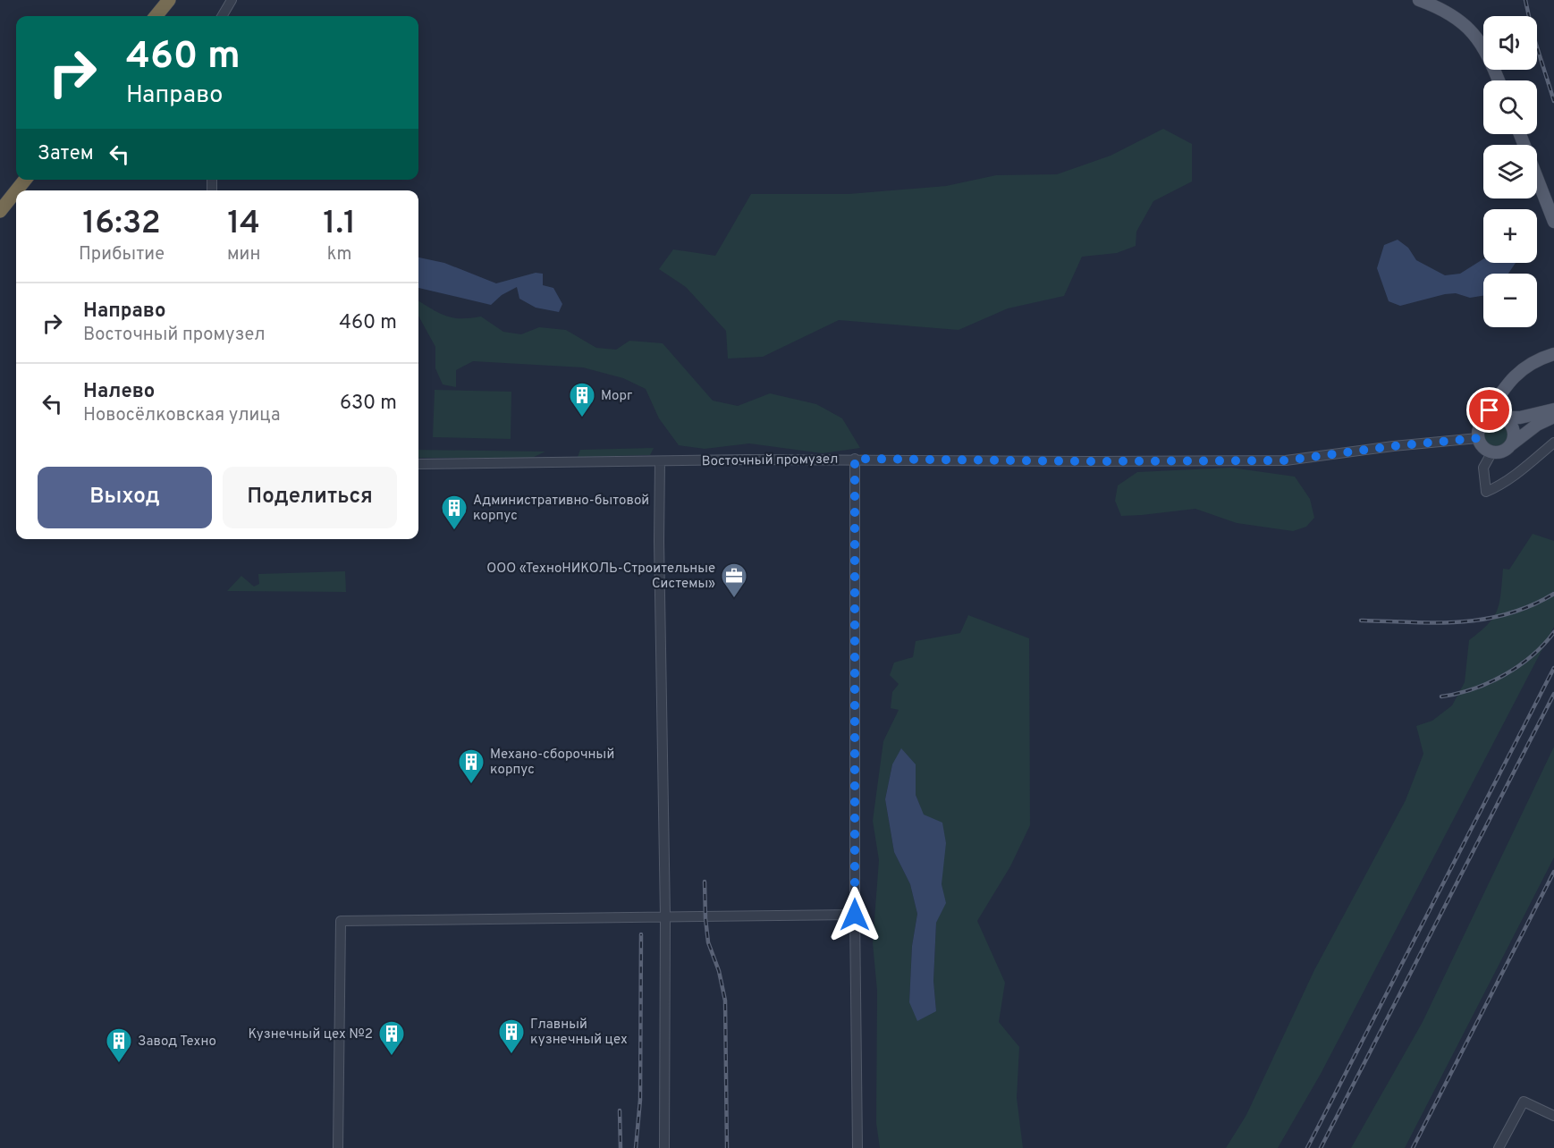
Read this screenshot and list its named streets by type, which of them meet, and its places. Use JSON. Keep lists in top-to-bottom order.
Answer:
{
  "streets": {
    "street": ["Восточный промузел"]
  },
  "places": {
    "building": [
      "Морг",
      "Административно-бытовой корпус",
      "Механо-сборочный корпус",
      "Главный кузнечный цех",
      "Кузнечный цех №2",
      "Завод Техно"
    ],
    "office": ["ООО «ТехноНИКОЛЬ-Строительные Системы»"]
  },
  "page": {
    "map_buttons": ["+", "−"],
    "turn": ["460 m", "Направо"],
    "then": "Затем",
    "eta": [
      "16:32",
      "Прибытие",
      "14",
      "мин",
      "1.1",
      "km"
    ],
    "list": [
      {
        "name": "Направо",
        "note": "Восточный промузел",
        "value": "460 m"
      },
      {
        "name": "Налево",
        "note": "Новосёлковская улица",
        "value": "630 m"
      }
    ],
    "buttons": ["Выход", "Поделиться"]
  }
}
